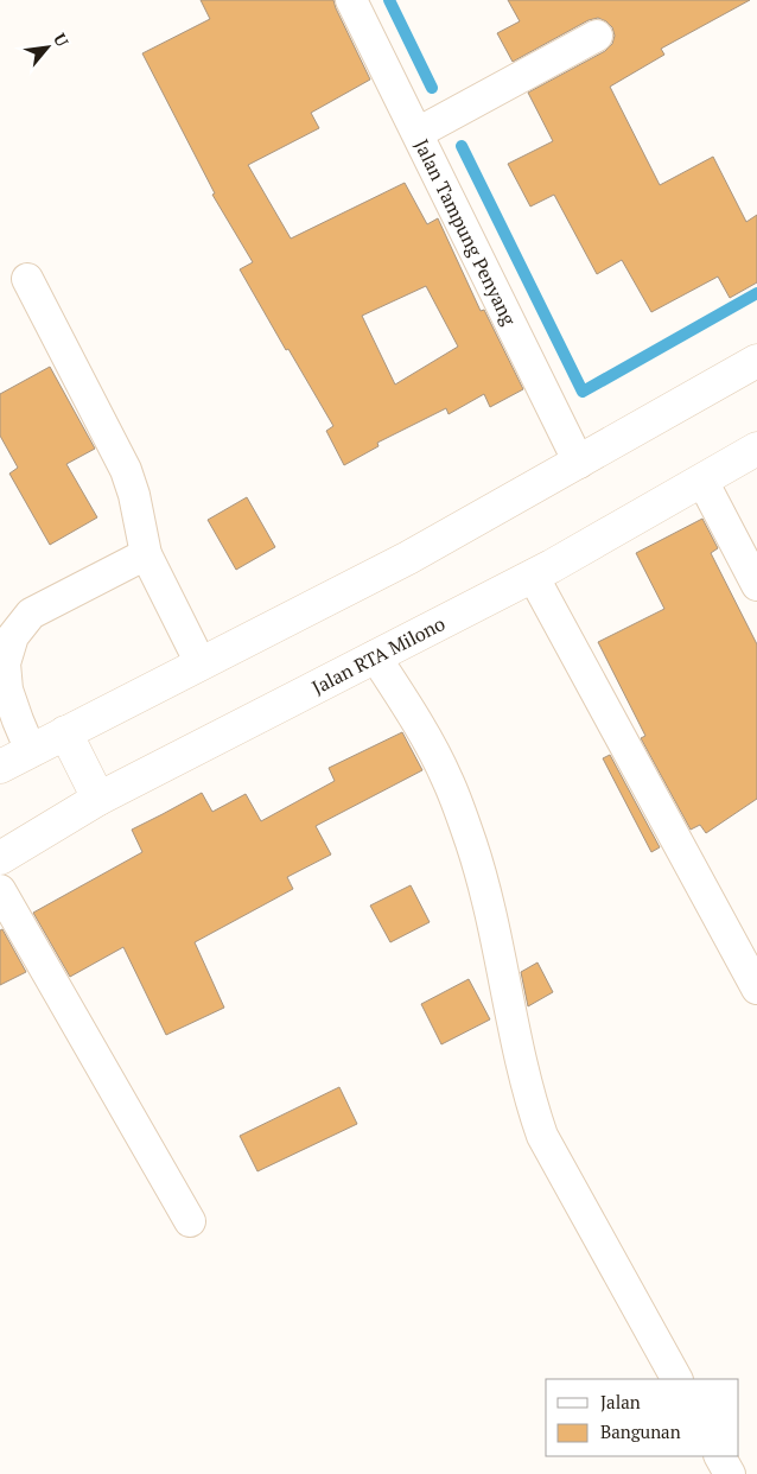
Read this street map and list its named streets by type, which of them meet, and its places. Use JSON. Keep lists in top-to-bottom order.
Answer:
{
  "streets": {
    "highway": ["Jalan RTA Milono"],
    "street": ["Jalan Tampung Penyang"]
  },
  "legend": ["Jalan", "Bangunan"],
  "north": "top right"
}
